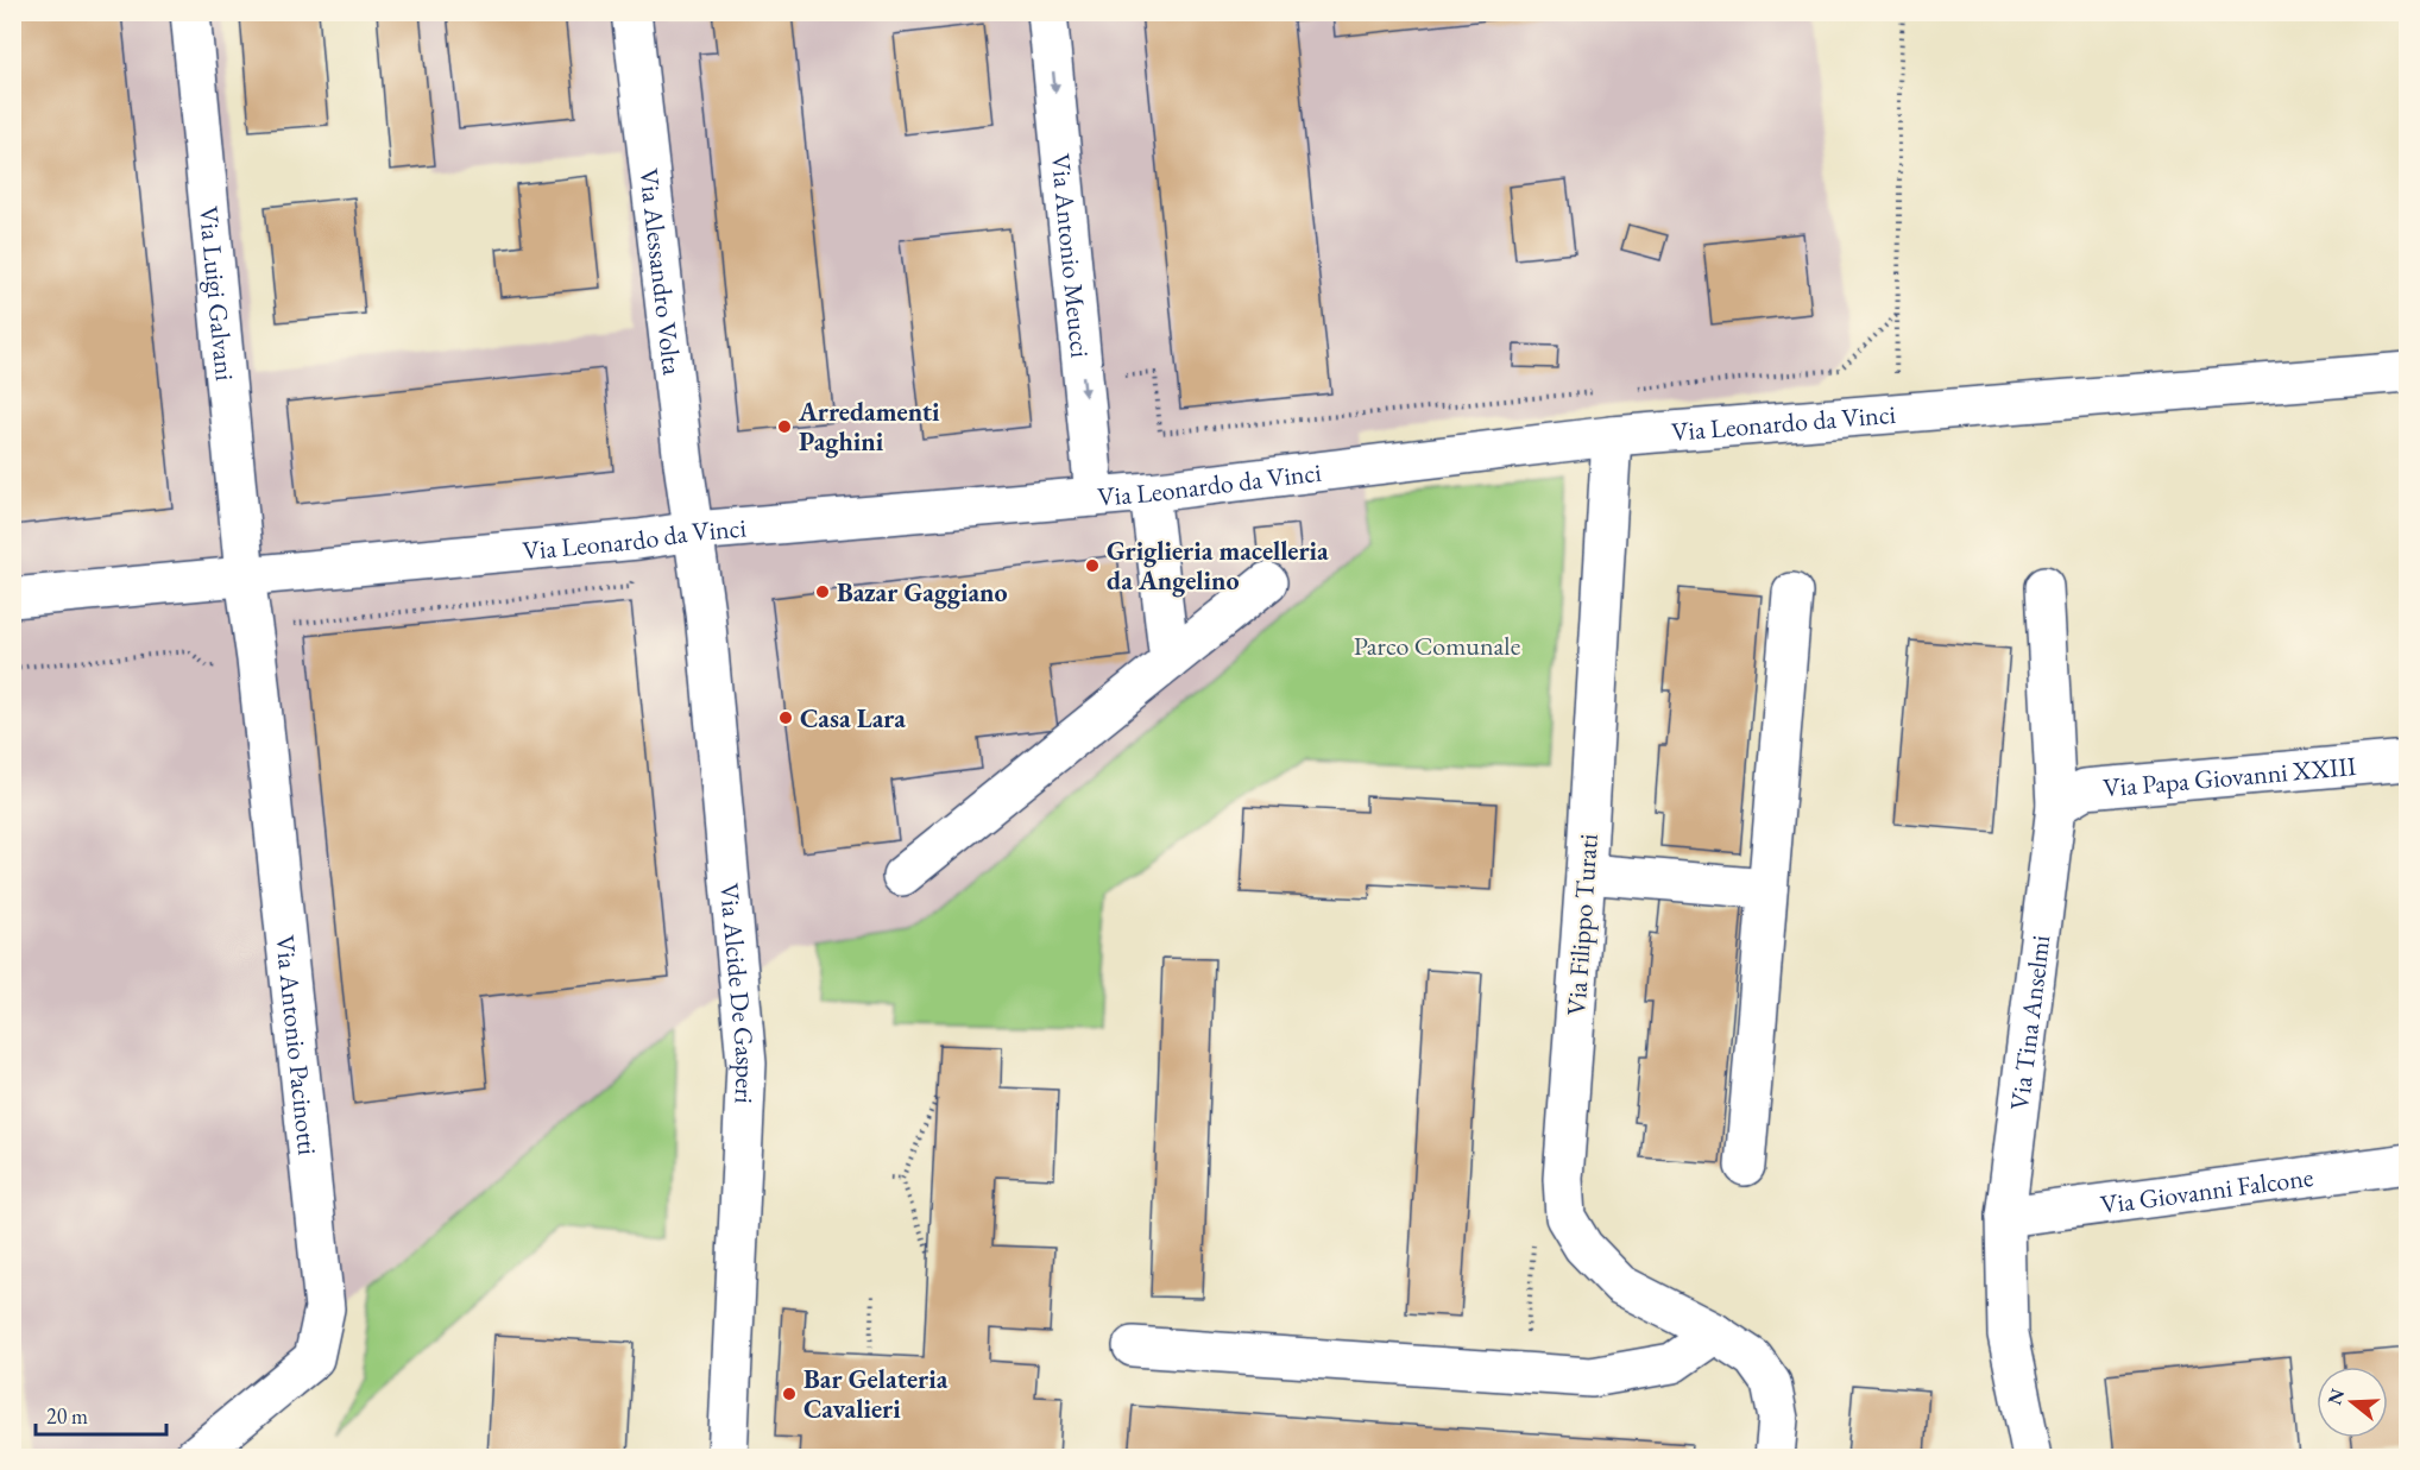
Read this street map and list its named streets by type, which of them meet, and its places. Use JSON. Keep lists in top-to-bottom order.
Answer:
{
  "streets": {
    "street": [
      "Via Antonio Meucci",
      "Via Alessandro Volta",
      "Via Luigi Galvani",
      "Via Leonardo da Vinci",
      "Via Papa Giovanni XXIII",
      "Via Filippo Turati",
      "Via Alcide De Gasperi",
      "Via Tina Anselmi",
      "Via Antonio Pacinotti",
      "Via Giovanni Falcone"
    ]
  },
  "crossings": [
    ["Via Antonio Meucci", "Via Leonardo da Vinci"],
    ["Via Alessandro Volta", "Via Leonardo da Vinci"],
    ["Via Alessandro Volta", "Via Alcide De Gasperi"],
    ["Via Luigi Galvani", "Via Leonardo da Vinci"],
    ["Via Luigi Galvani", "Via Antonio Pacinotti"],
    ["Via Leonardo da Vinci", "Via Filippo Turati"],
    ["Via Leonardo da Vinci", "Via Alcide De Gasperi"],
    ["Via Leonardo da Vinci", "Via Antonio Pacinotti"],
    ["Via Papa Giovanni XXIII", "Via Tina Anselmi"],
    ["Via Tina Anselmi", "Via Giovanni Falcone"]
  ],
  "one_way": ["Via Antonio Meucci"],
  "parks": ["Parco Comunale"],
  "places": [
    "Arredamenti Paghini",
    "Griglieria macelleria da Angelino",
    "Bazar Gaggiano",
    "Casa Lara",
    "Bar Gelateria Cavalieri"
  ],
  "scale_bar": "20 m",
  "north": "left"
}
